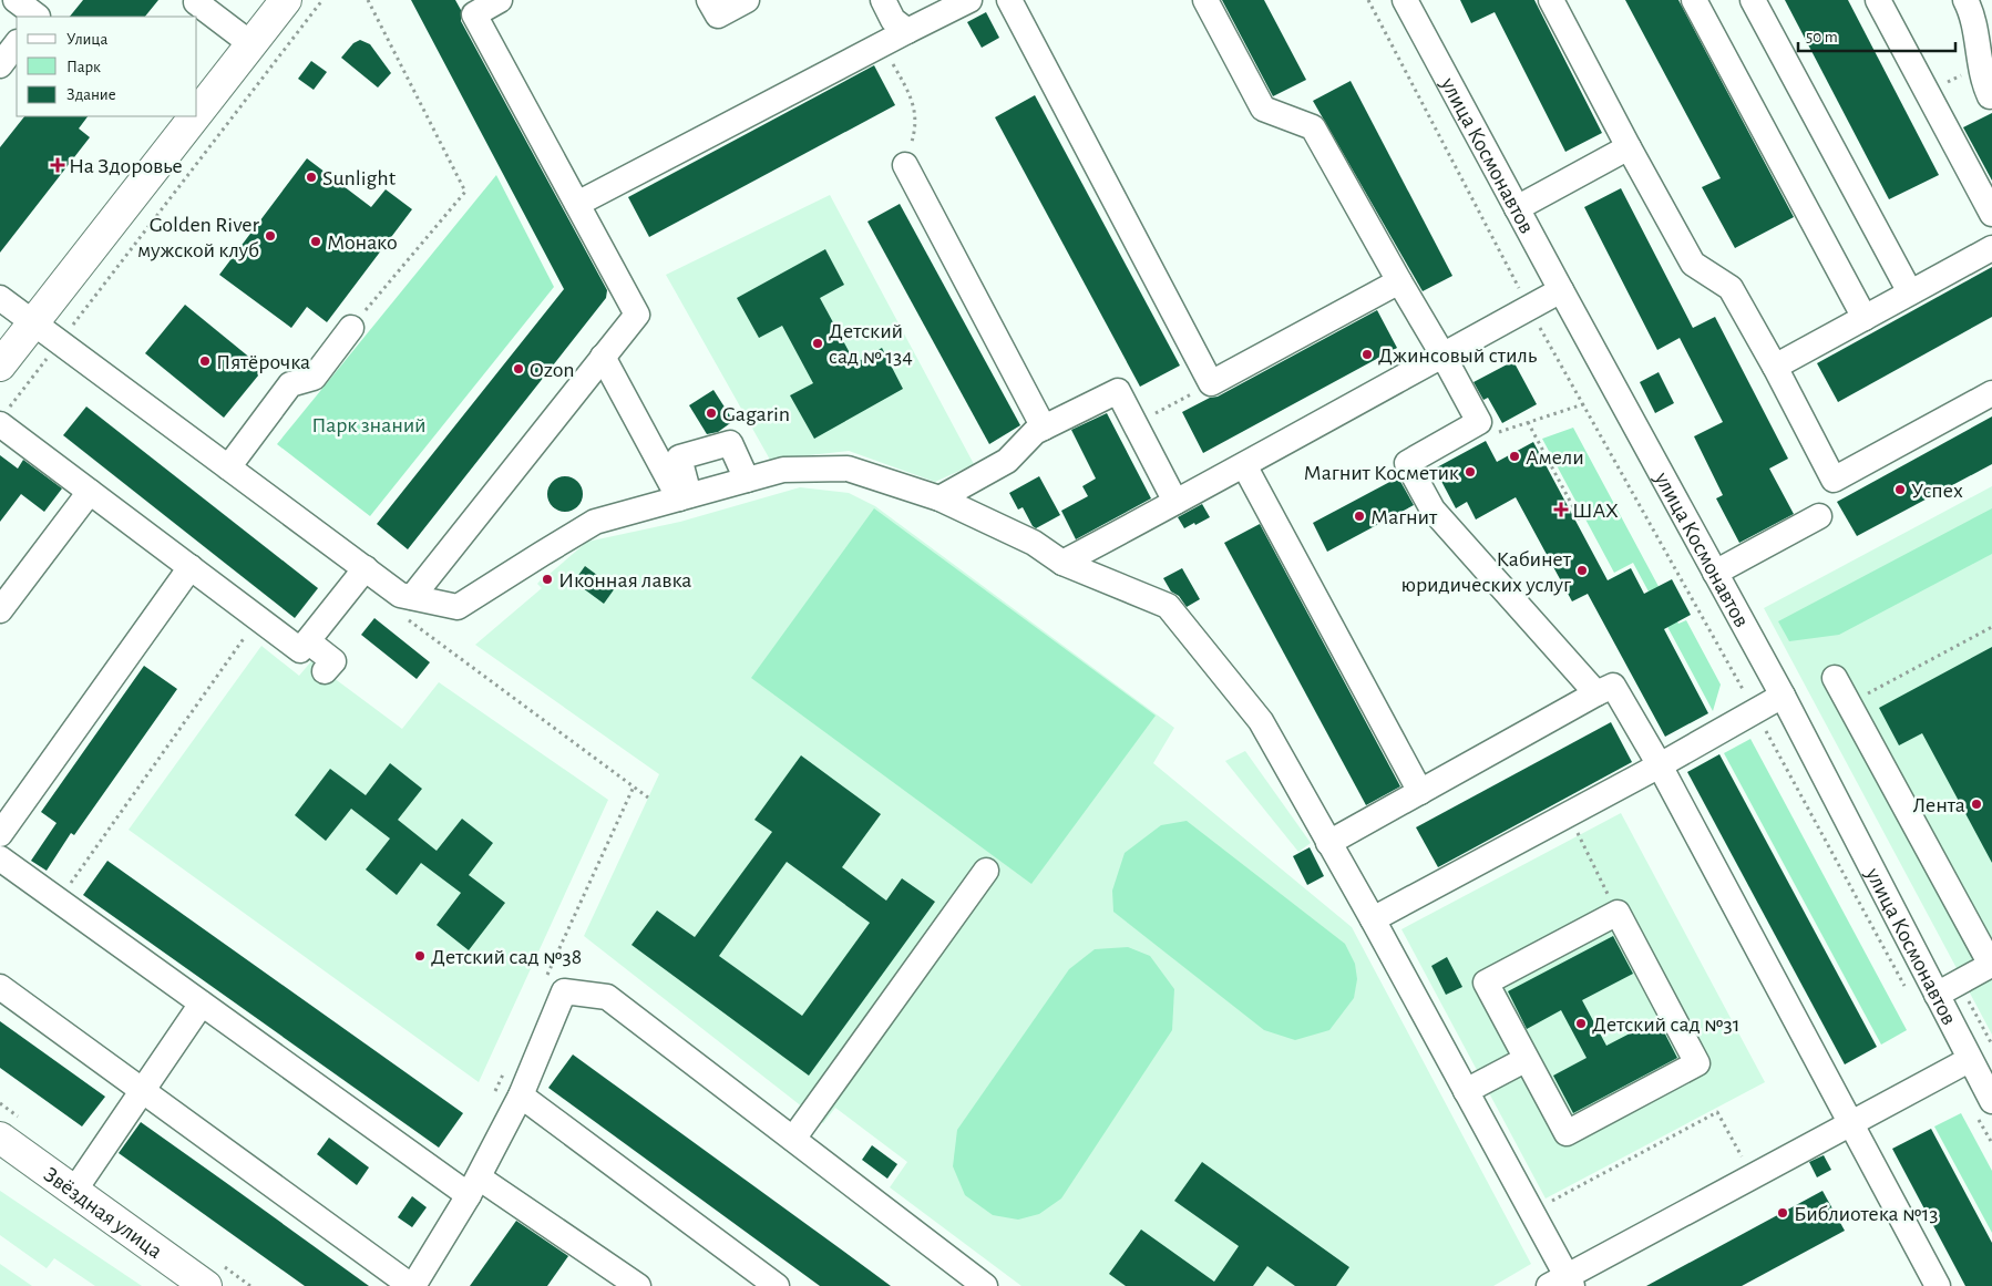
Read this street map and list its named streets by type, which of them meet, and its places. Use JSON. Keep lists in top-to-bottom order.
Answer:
{
  "streets": {
    "main road": ["Звёздная улица"],
    "street": ["улица Космонавтов"]
  },
  "parks": ["Парк знаний"],
  "places": {
    "health": ["На Здоровье", "ШАХ"],
    "other": [
      "Sunlight",
      "Golden River мужской клуб",
      "Монако",
      "Детский сад № 134",
      "Джинсовый стиль",
      "Пятёрочка",
      "Ozon",
      "Gagarin",
      "Амели",
      "Магнит Косметик",
      "Успех",
      "Магнит",
      "Кабинет юридических услуг",
      "Иконная лавка",
      "Лента",
      "Детский сад №38",
      "Детский сад №31",
      "Библиотека №13"
    ]
  },
  "legend": ["Улица", "Парк", "Здание"],
  "scale_bar": "50 m"
}
